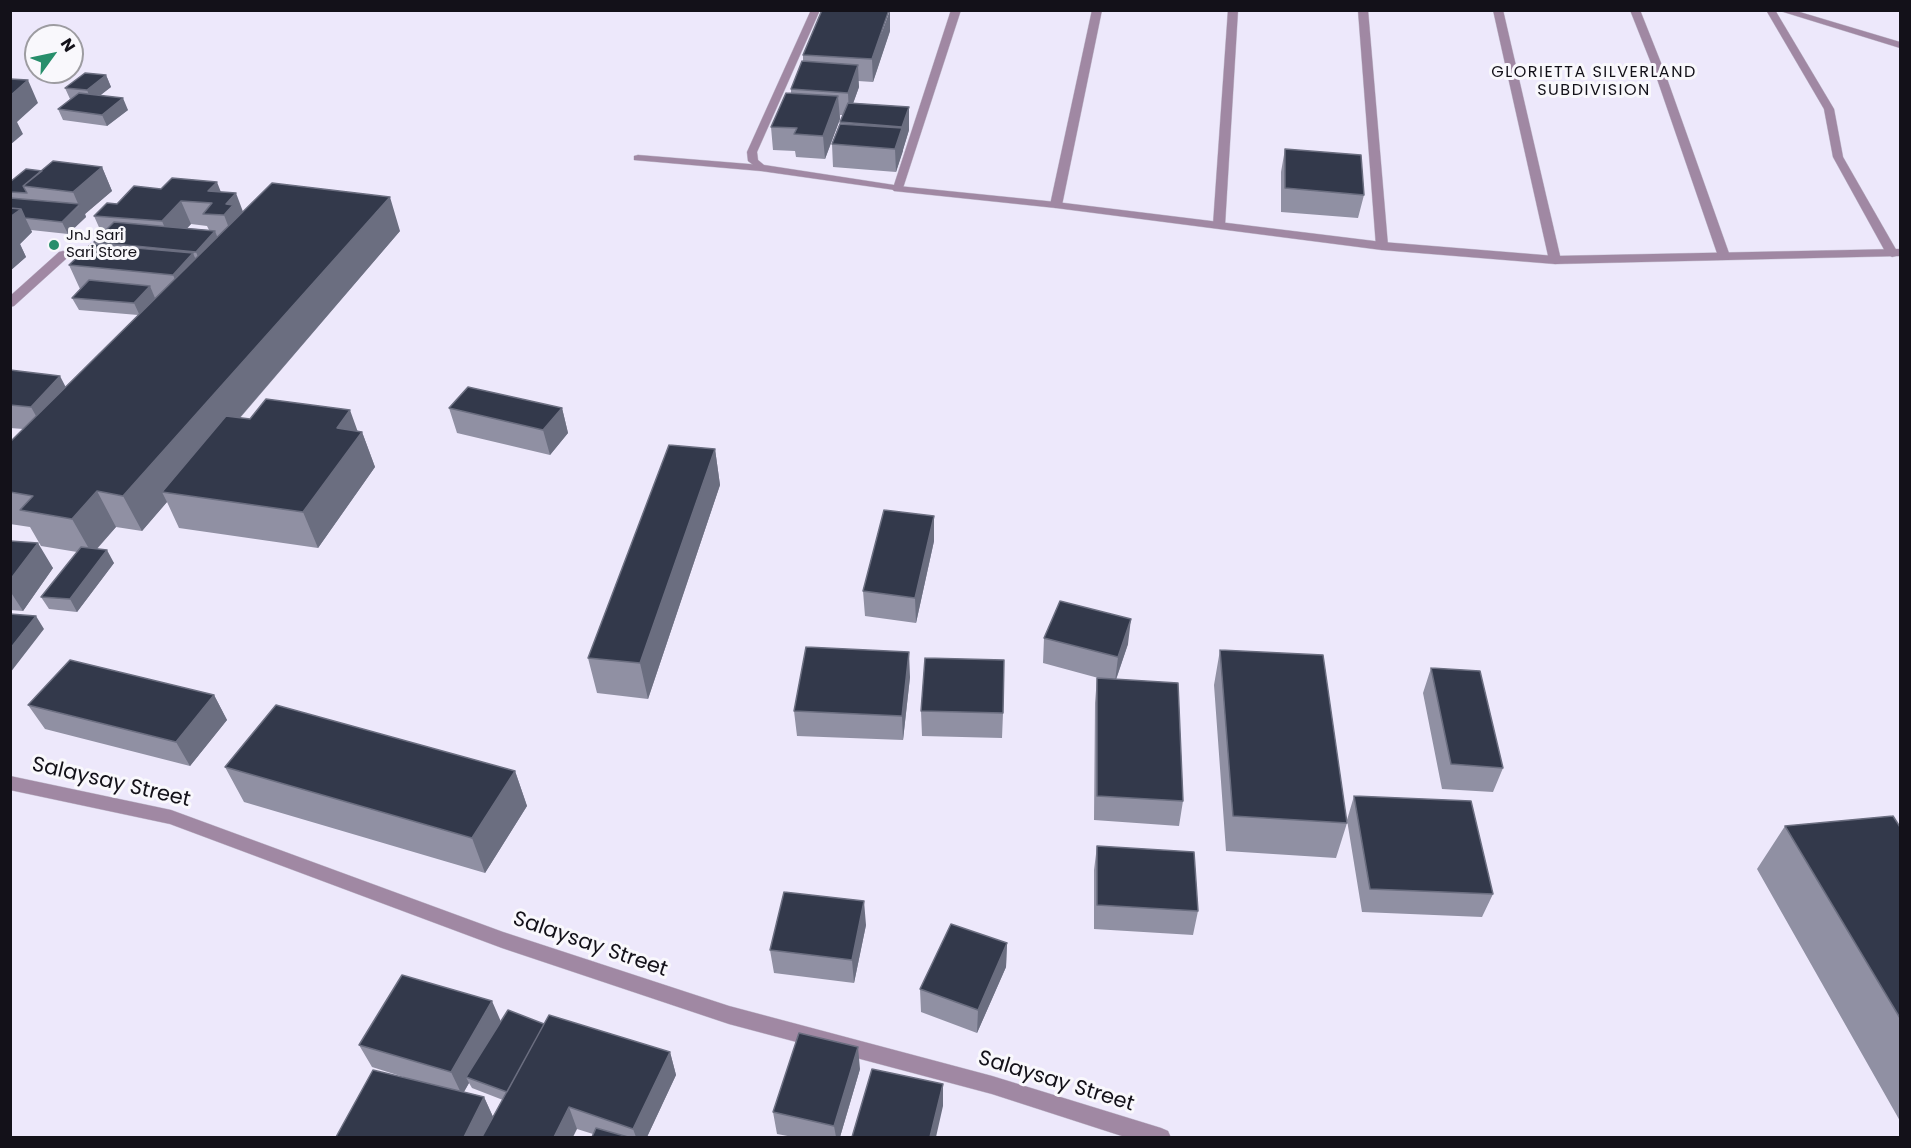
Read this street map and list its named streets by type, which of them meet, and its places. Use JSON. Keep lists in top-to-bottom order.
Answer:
{
  "streets": {
    "street": ["Salaysay Street"]
  },
  "districts": ["GLORIETTA SILVERLAND SUBDIVISION"],
  "places": ["JnJ Sari Sari Store"],
  "north": "top right"
}
